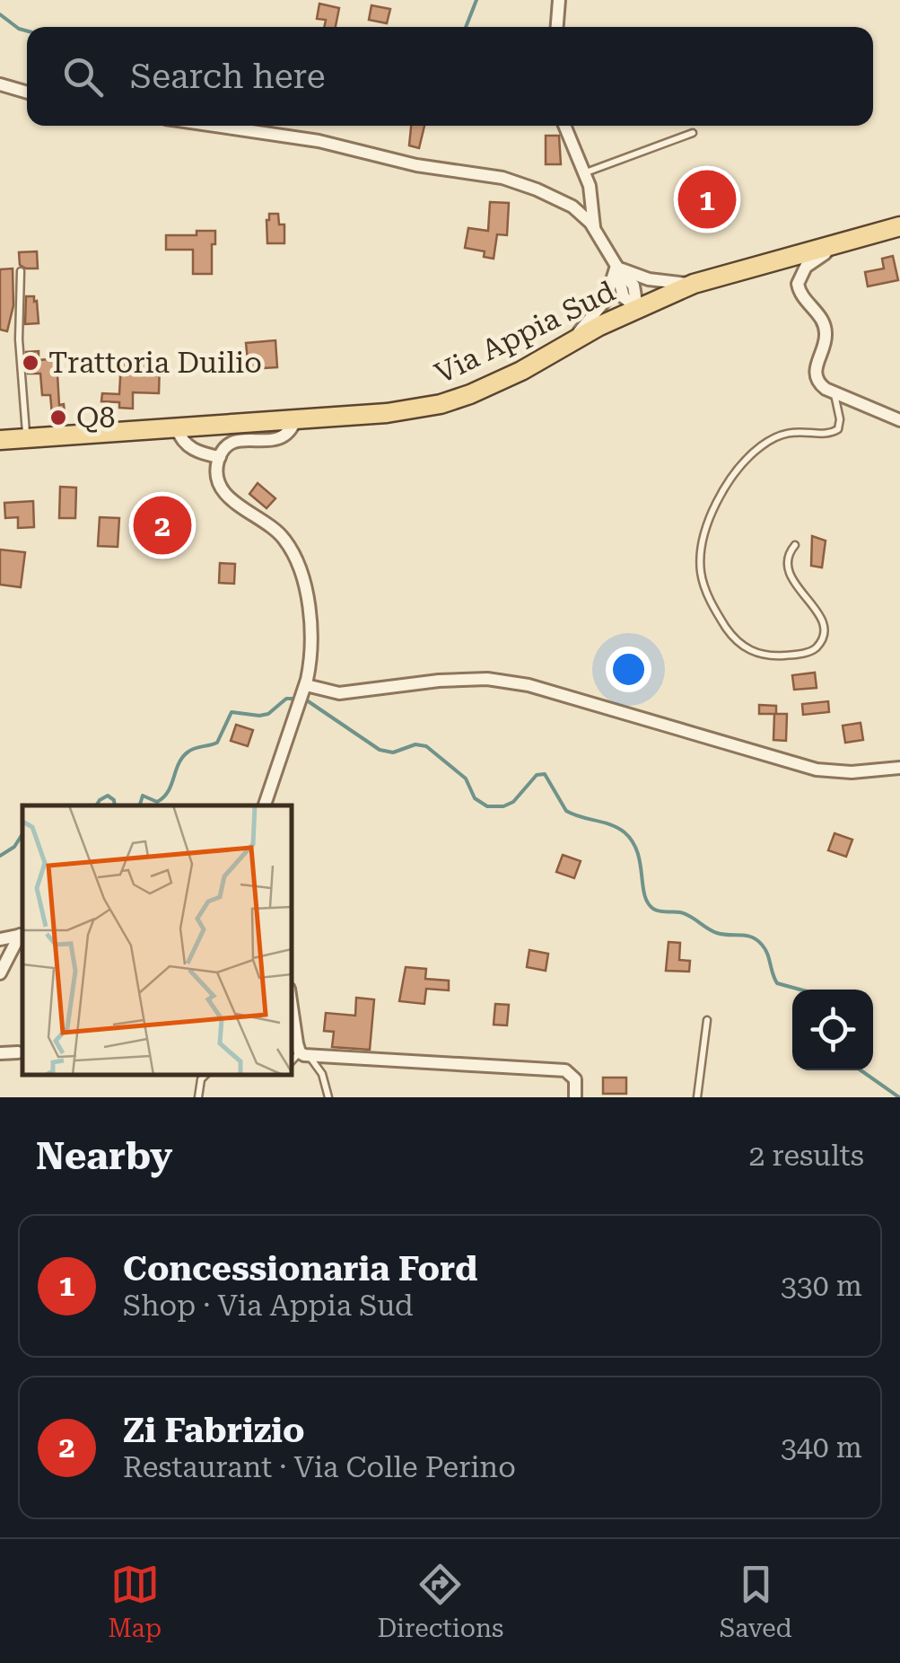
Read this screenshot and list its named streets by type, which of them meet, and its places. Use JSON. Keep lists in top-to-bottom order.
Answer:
{
  "streets": {
    "main road": ["Via Appia Sud"]
  },
  "places": ["Trattoria Duilio", "Q8"],
  "page": {
    "search": "Search here",
    "pins": ["1", "2"],
    "heading": ["Nearby", "2 results"],
    "list": [
      {
        "mark": "1",
        "name": "Concessionaria Ford",
        "note": "Shop · Via Appia Sud",
        "value": "330 m"
      },
      {
        "mark": "2",
        "name": "Zi Fabrizio",
        "note": "Restaurant · Via Colle Perino",
        "value": "340 m"
      }
    ],
    "nav": ["Map", "Directions", "Saved"]
  }
}
